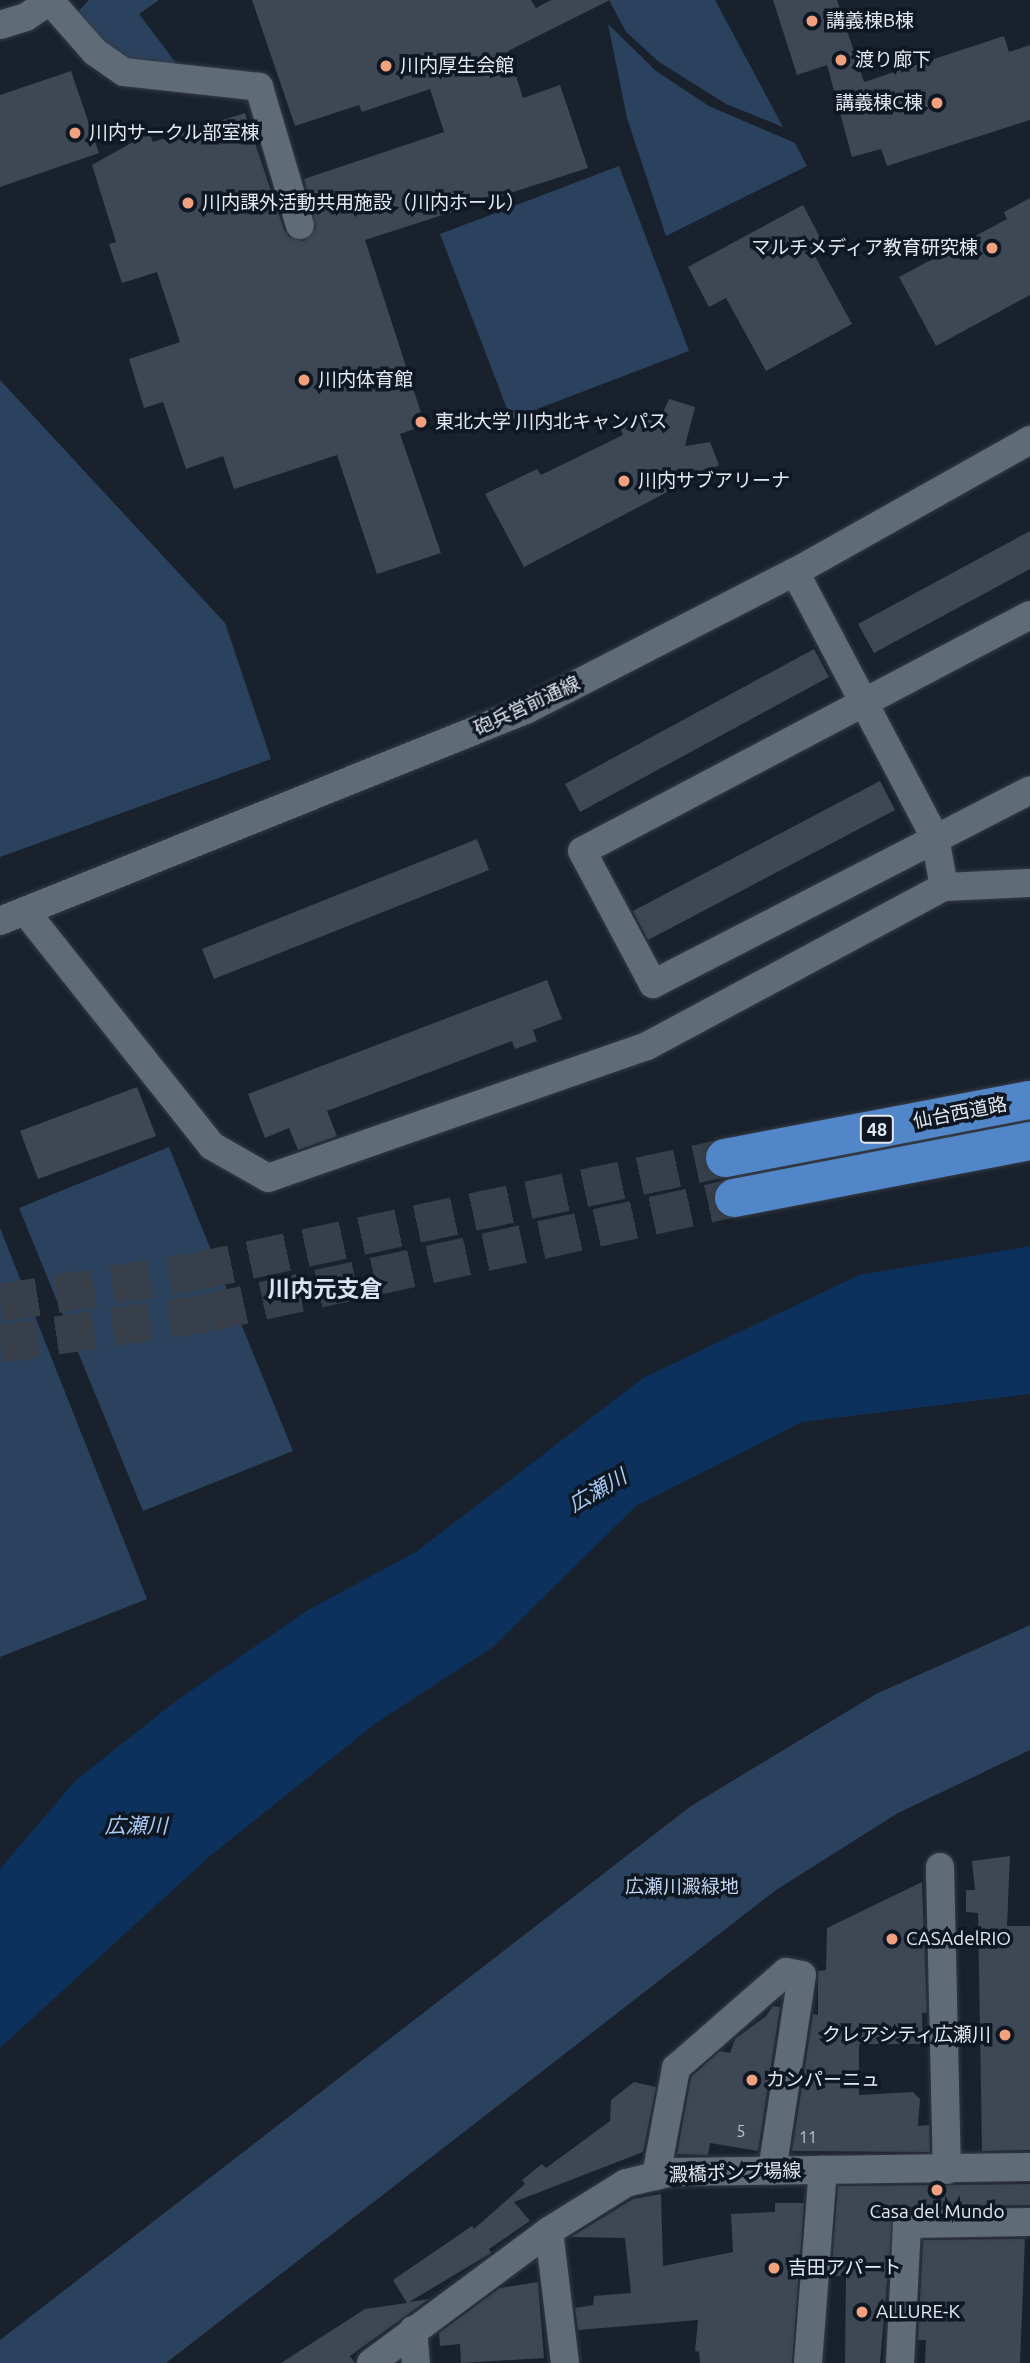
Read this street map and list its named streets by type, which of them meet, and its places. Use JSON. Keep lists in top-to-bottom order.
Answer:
{
  "streets": {
    "highway": ["仙台西道路", "48"],
    "street": ["砲兵営前通線", "澱橋ポンプ場線"]
  },
  "districts": ["川内元支倉"],
  "water": ["広瀬川"],
  "parks": ["広瀬川澱緑地"],
  "places": [
    "講義棟B棟",
    "渡り廊下",
    "川内厚生会館",
    "講義棟C棟",
    "川内サークル部室棟",
    "川内課外活動共用施設（川内ホール）",
    "マルチメディア教育研究棟",
    "川内体育館",
    "東北大学 川内北キャンパス",
    "川内サブアリーナ",
    "CASAdelRIO",
    "クレアシティ広瀬川",
    "カンパーニュ",
    "Casa del Mundo",
    "吉田アパート",
    "ALLURE-K"
  ],
  "house_numbers": ["5", "11"]
}
